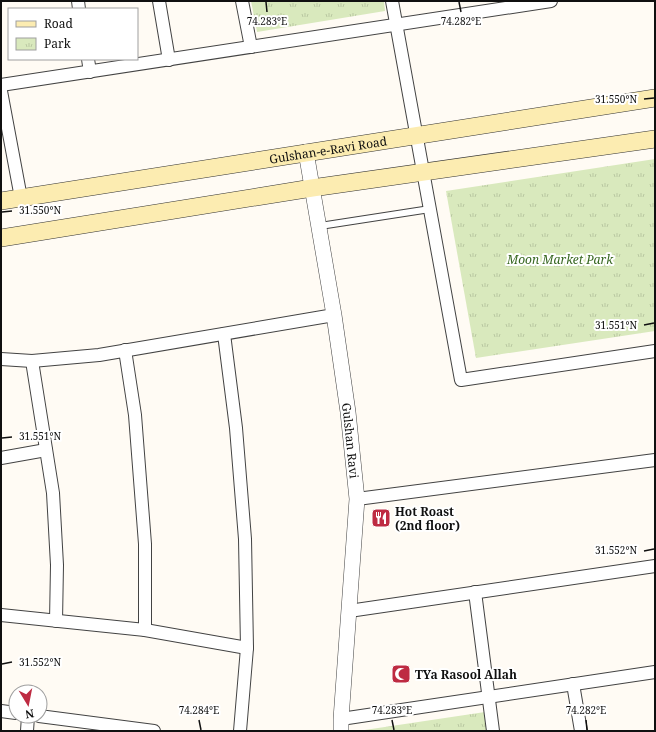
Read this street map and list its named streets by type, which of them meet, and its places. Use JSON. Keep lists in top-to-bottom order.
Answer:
{
  "streets": {
    "main road": ["Gulshan-e-Ravi Road"],
    "street": ["Gulshan Ravi"]
  },
  "crossings": [
    ["Gulshan-e-Ravi Road", "Gulshan Ravi"]
  ],
  "parks": ["Moon Market Park"],
  "places": {
    "restaurant": ["Hot Roast (2nd floor)"],
    "mosque": ["TYa Rasool Allah"]
  },
  "legend": ["Road", "Park"],
  "north": "bottom",
  "coordinates": [
    "74.283°E",
    "74.282°E",
    "31.550°N",
    "31.551°N",
    "31.552°N",
    "74.284°E"
  ]
}
